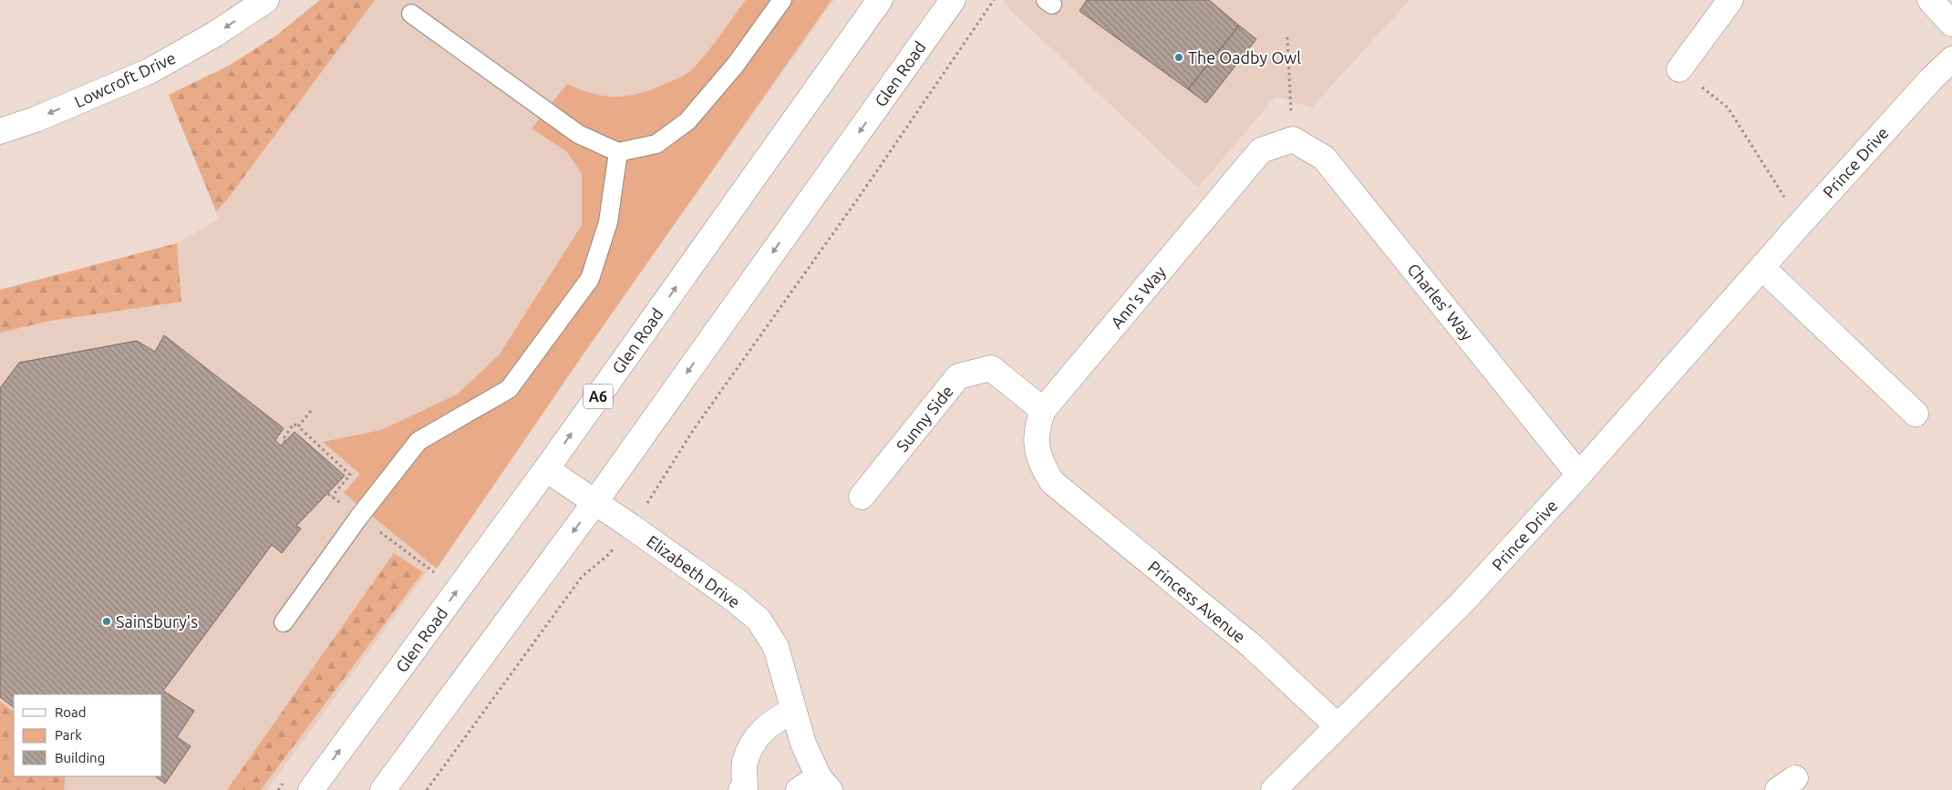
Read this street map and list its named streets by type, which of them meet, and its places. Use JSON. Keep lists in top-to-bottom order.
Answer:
{
  "streets": {
    "main road": [
      "Glen Road",
      "Lowcroft Drive",
      "Prince Drive",
      "Ann's Way",
      "Charles' Way",
      "A6",
      "Sunny Side",
      "Elizabeth Drive",
      "Princess Avenue"
    ]
  },
  "crossings": [
    ["Glen Road", "Elizabeth Drive"],
    ["Prince Drive", "Charles' Way"],
    ["Prince Drive", "Princess Avenue"],
    ["Ann's Way", "Charles' Way"],
    ["Ann's Way", "Sunny Side"],
    ["Ann's Way", "Princess Avenue"]
  ],
  "one_way": ["Lowcroft Drive"],
  "places": ["The Oadby Owl", "Sainsbury's"],
  "legend": ["Road", "Park", "Building"]
}
